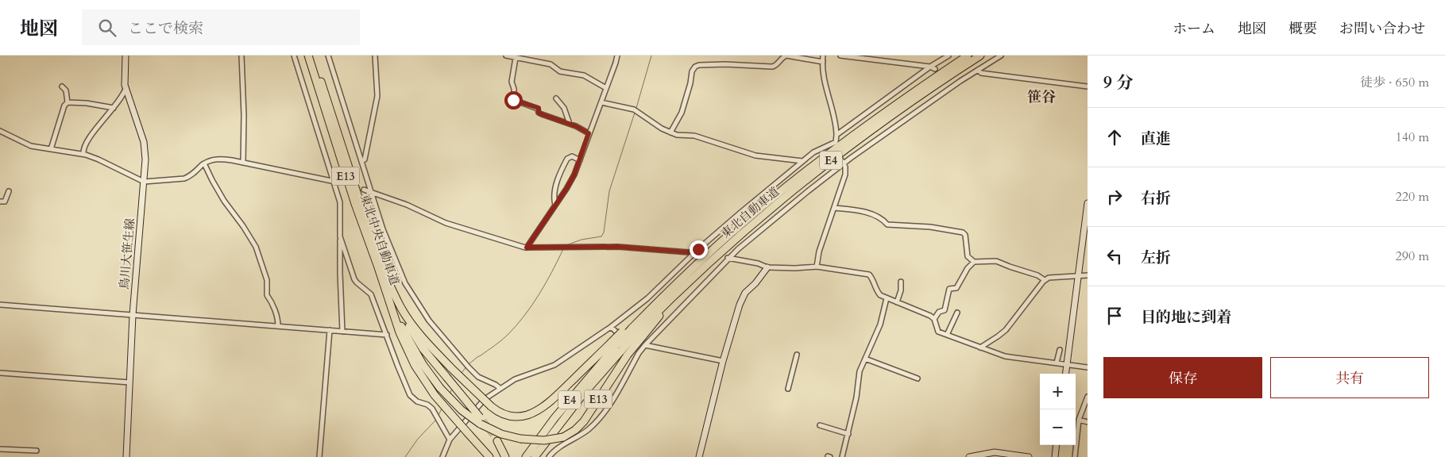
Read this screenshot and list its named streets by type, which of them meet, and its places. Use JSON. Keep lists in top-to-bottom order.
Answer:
{
  "streets": {
    "highway": [
      "E4",
      "E13",
      "東北自動車道",
      "東北中央自動車道"
    ],
    "street": ["鳥川大笹生線"]
  },
  "crossings": [
    ["E13", "東北自動車道"],
    ["E13", "東北中央自動車道"]
  ],
  "districts": ["笹谷"],
  "page": {
    "header": "地図",
    "search": "ここで検索",
    "nav": [
      "ホーム",
      "地図",
      "概要",
      "お問い合わせ"
    ],
    "heading": ["9 分", "徒歩 · 650 m"],
    "list": [
      ["直進", "140 m"],
      ["右折", "220 m"],
      ["左折", "290 m"],
      "目的地に到着"
    ],
    "buttons": ["保存", "共有"],
    "map_buttons": ["+", "−"]
  }
}
